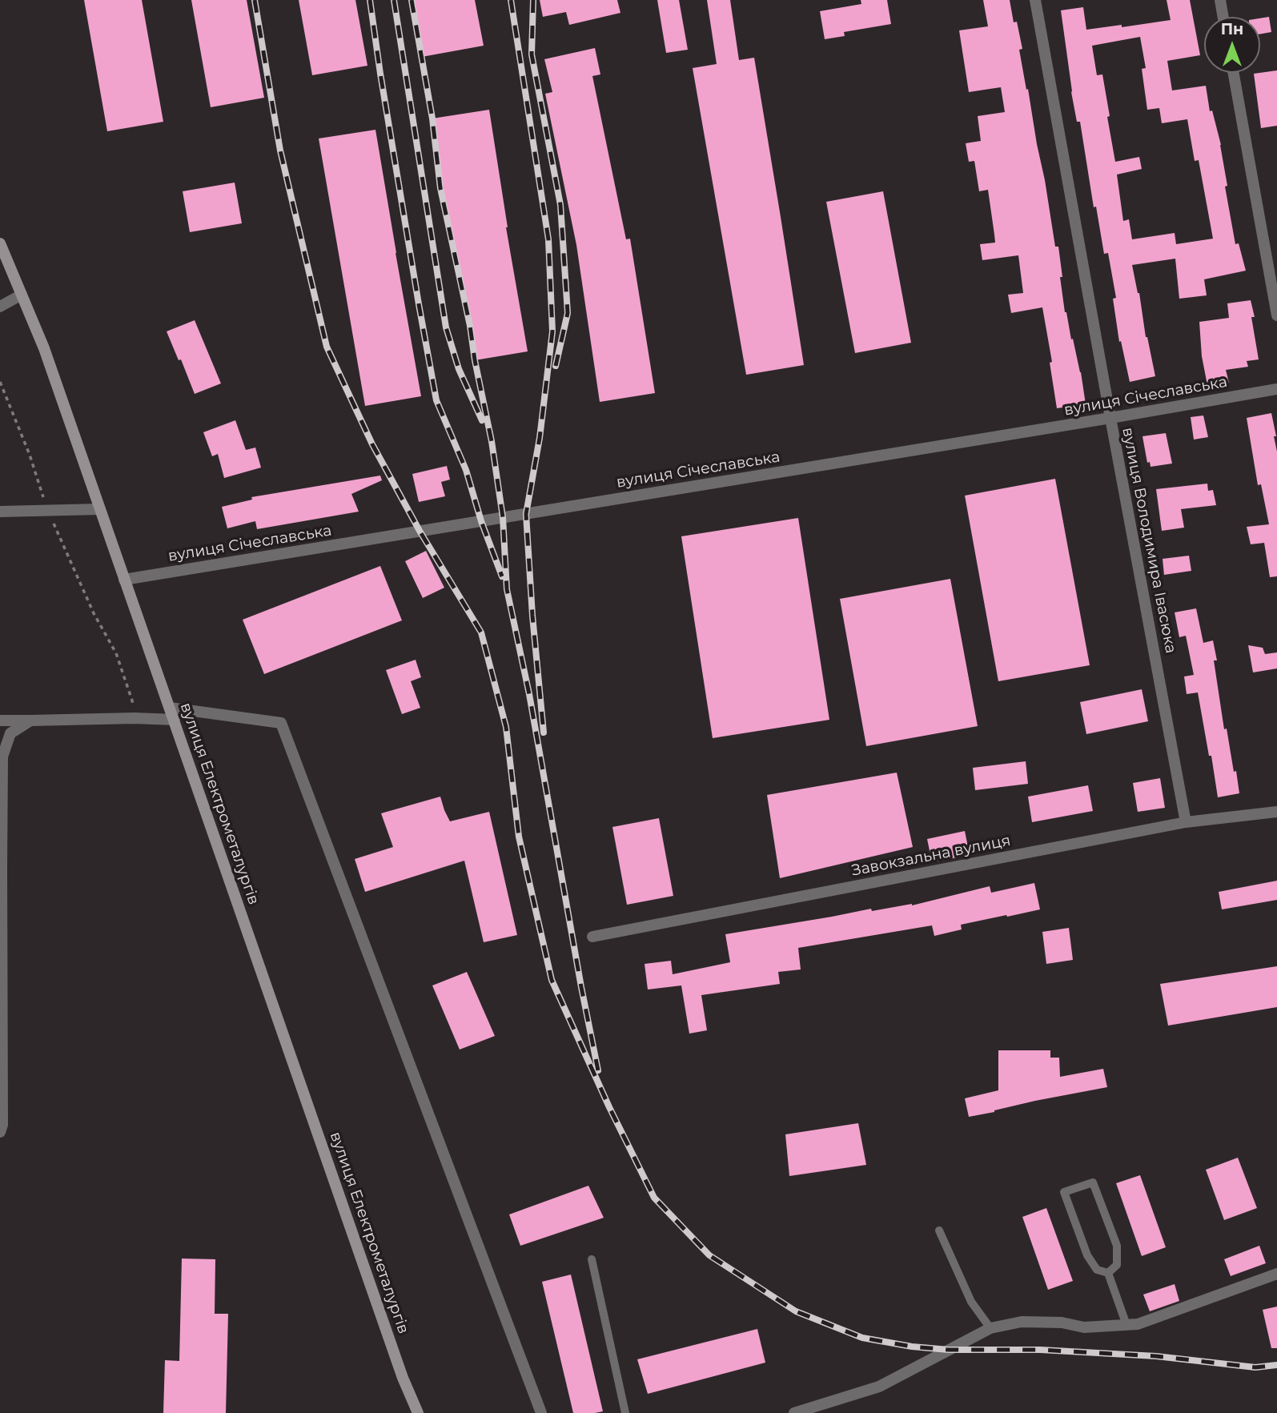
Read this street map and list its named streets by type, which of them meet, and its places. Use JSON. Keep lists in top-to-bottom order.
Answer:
{
  "streets": {
    "main road": ["вулиця Електрометалургів"],
    "street": ["вулиця Січеславська", "вулиця Володимира Івасюка", "Завокзальна вулиця"]
  },
  "crossings": [
    ["вулиця Січеславська", "вулиця Володимира Івасюка"],
    ["вулиця Січеславська", "вулиця Електрометалургів"],
    ["вулиця Володимира Івасюка", "Завокзальна вулиця"]
  ],
  "north": "top"
}
